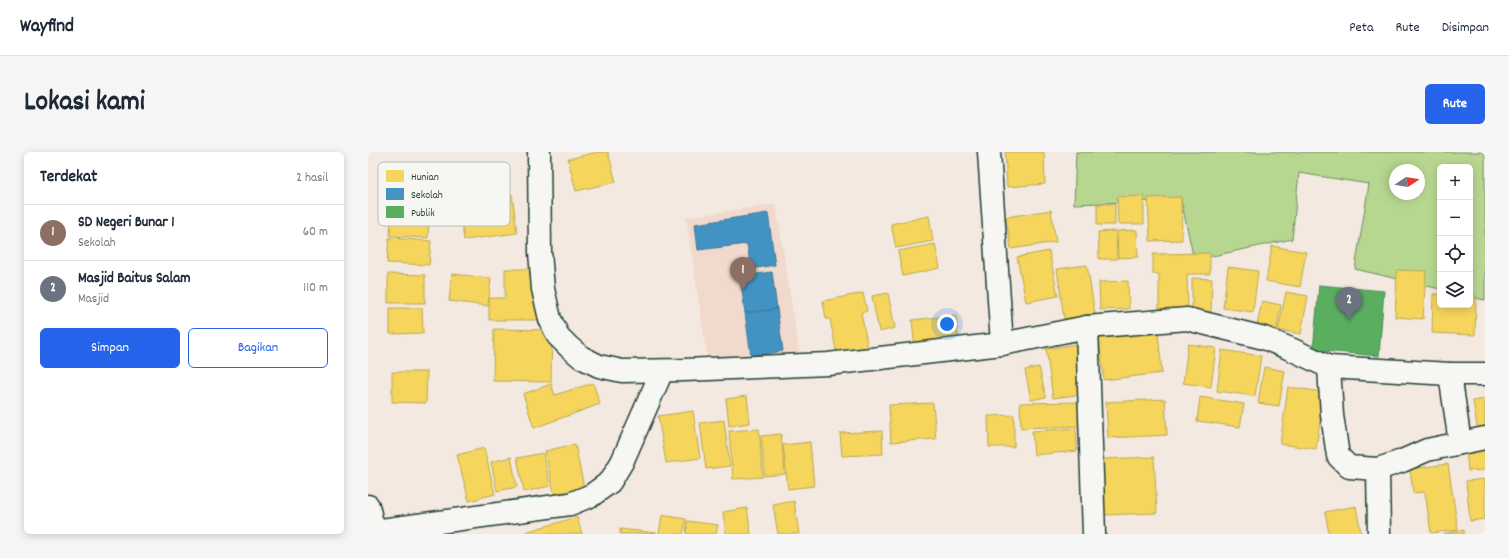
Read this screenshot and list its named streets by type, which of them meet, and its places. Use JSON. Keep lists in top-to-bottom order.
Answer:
{
  "legend": ["Hunian", "Sekolah", "Publik"],
  "north": "right",
  "page": {
    "header": "Wayfind",
    "nav": ["Peta", "Rute", "Disimpan"],
    "title": "Lokasi kami",
    "buttons": [
      "Rute",
      ["Simpan", "Bagikan"]
    ],
    "heading": ["Terdekat", "2 hasil"],
    "map_buttons": ["+", "−"],
    "list": [
      {
        "mark": "1",
        "name": "SD Negeri Bunar 1",
        "note": "Sekolah",
        "value": "60 m"
      },
      {
        "mark": "2",
        "name": "Masjid Baitus Salam",
        "note": "Masjid",
        "value": "110 m"
      }
    ],
    "pins": ["1", "2"]
  }
}
